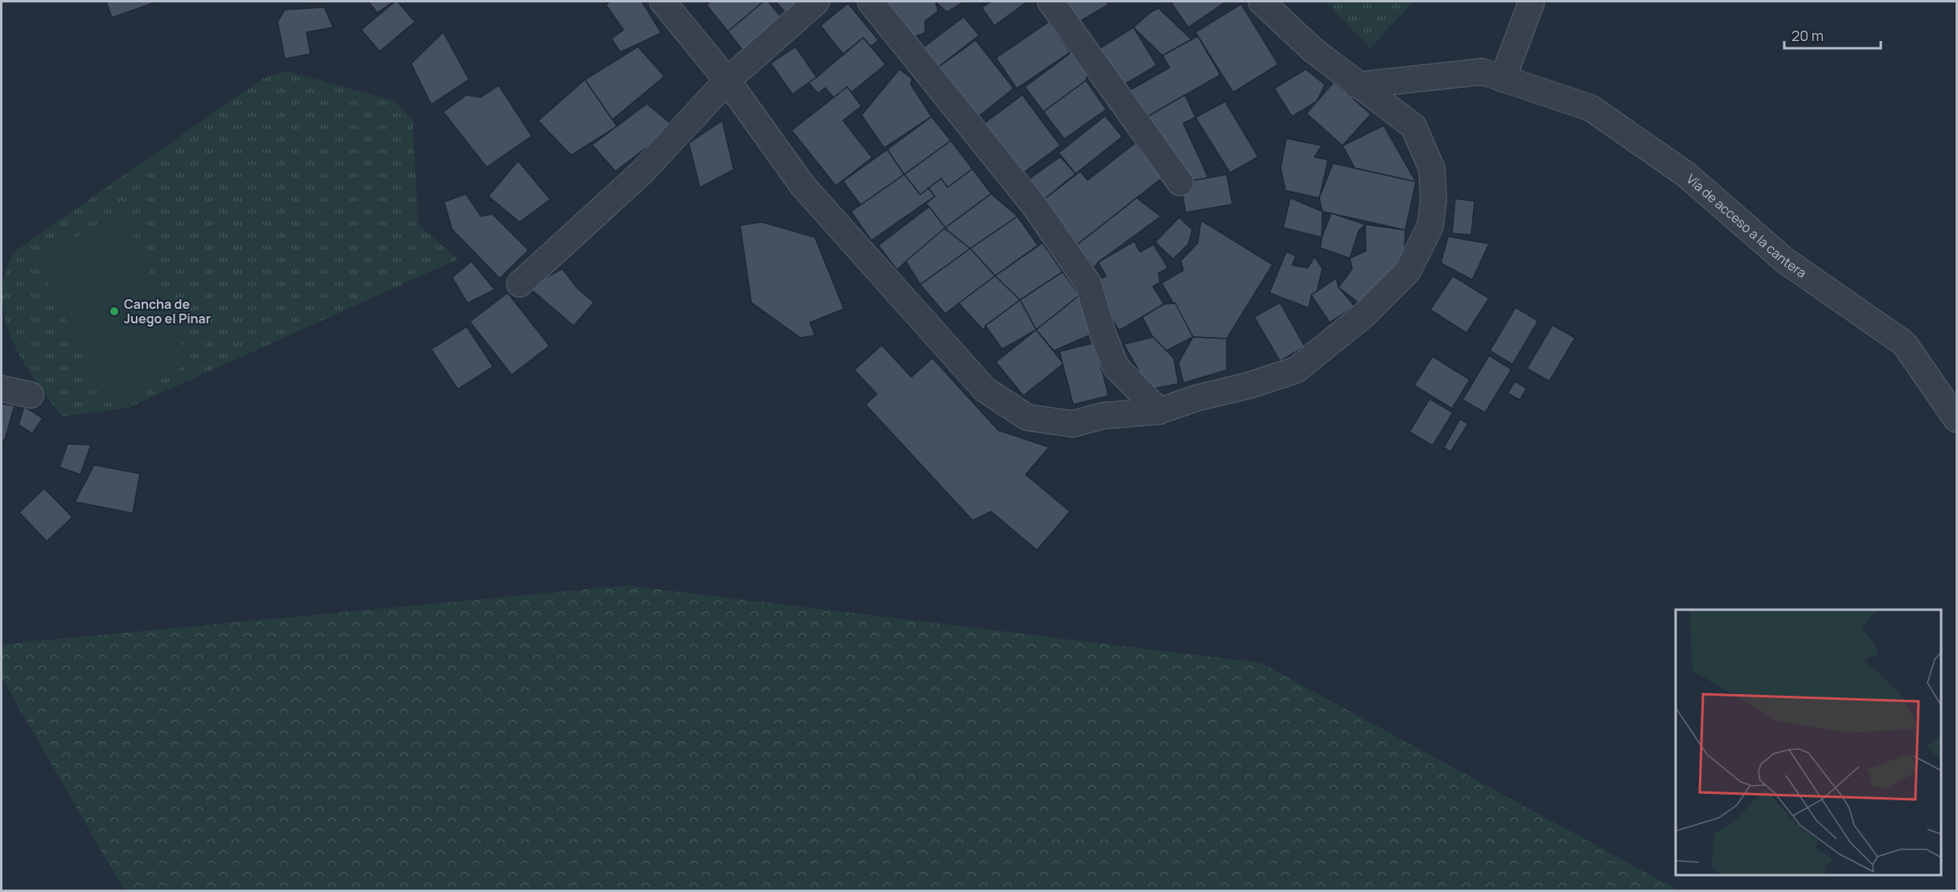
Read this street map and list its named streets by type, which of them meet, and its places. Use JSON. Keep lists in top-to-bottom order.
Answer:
{
  "streets": {
    "street": ["Vía de acceso a la cantera"]
  },
  "places": ["Cancha de Juego el Pinar"],
  "scale_bar": "20 m"
}
